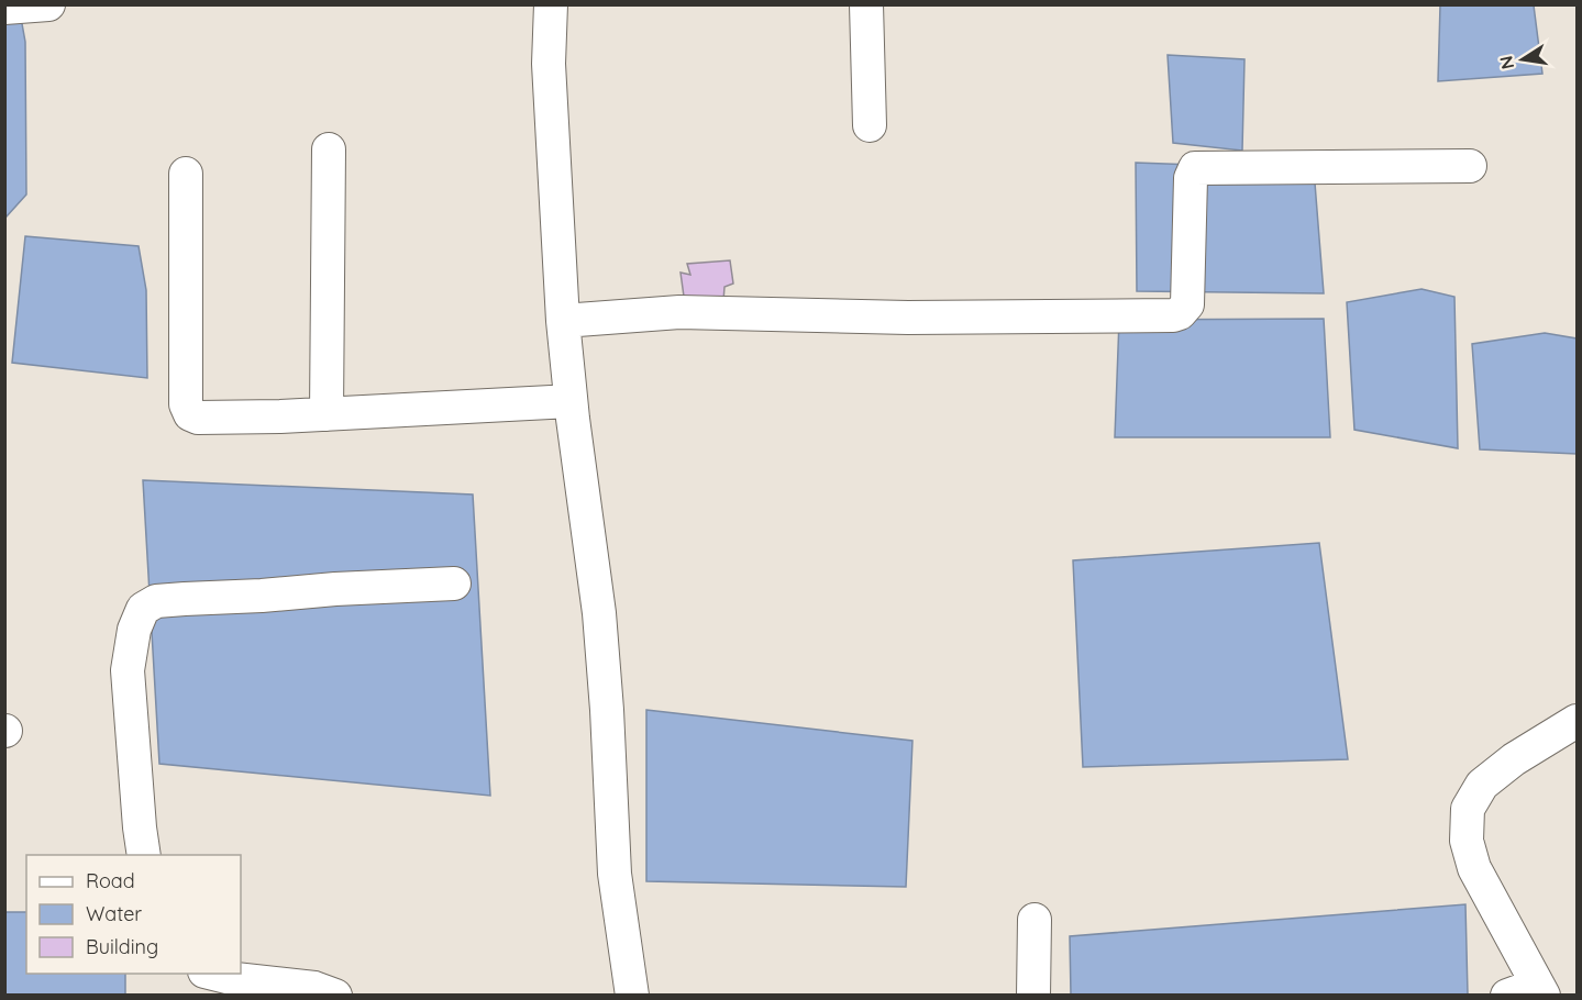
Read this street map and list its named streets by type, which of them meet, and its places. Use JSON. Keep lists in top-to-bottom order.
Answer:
{
  "legend": ["Road", "Water", "Building"],
  "north": "left"
}
